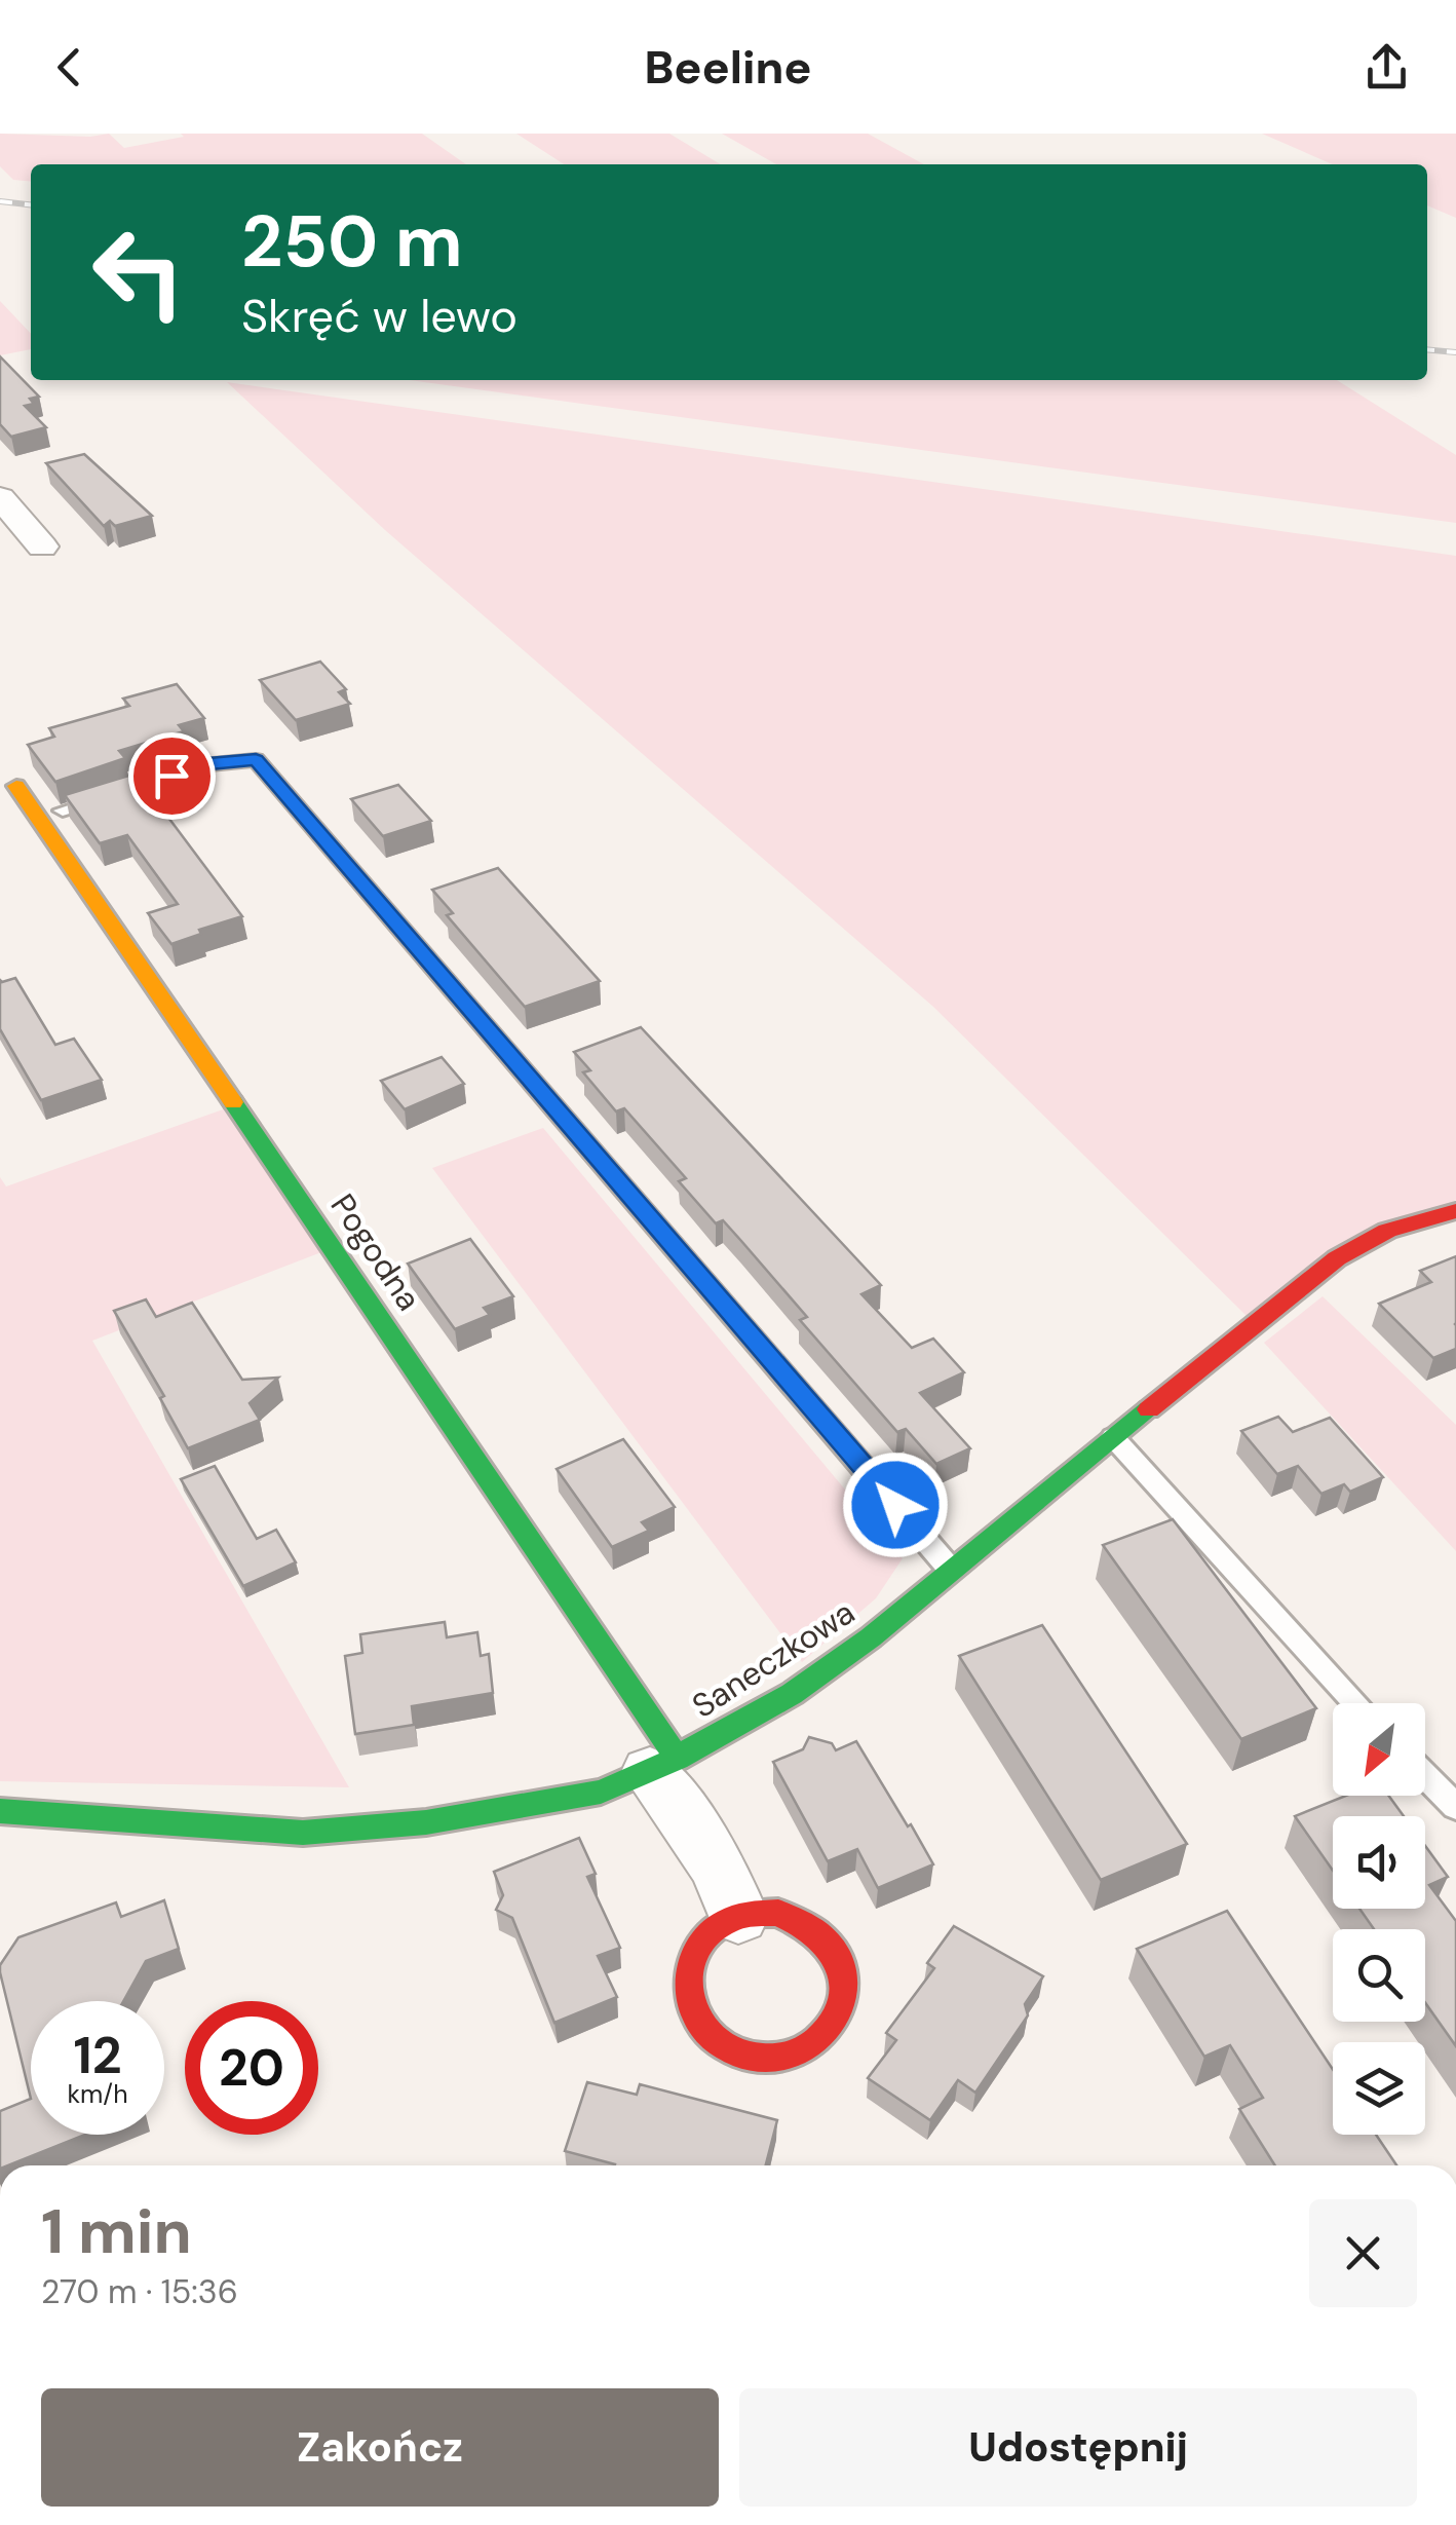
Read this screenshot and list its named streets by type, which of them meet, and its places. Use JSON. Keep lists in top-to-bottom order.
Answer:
{
  "streets": {
    "street": ["Pogodna", "Saneczkowa"]
  },
  "crossings": [
    ["Pogodna", "Saneczkowa"]
  ],
  "north": "bottom left",
  "page": {
    "header": "Beeline",
    "turn": ["250 m", "Skręć w lewo"],
    "speed": "12 km/h",
    "limit": "20",
    "heading": ["1 min", "270 m · 15:36"],
    "buttons": ["Zakończ", "Udostępnij"]
  }
}
